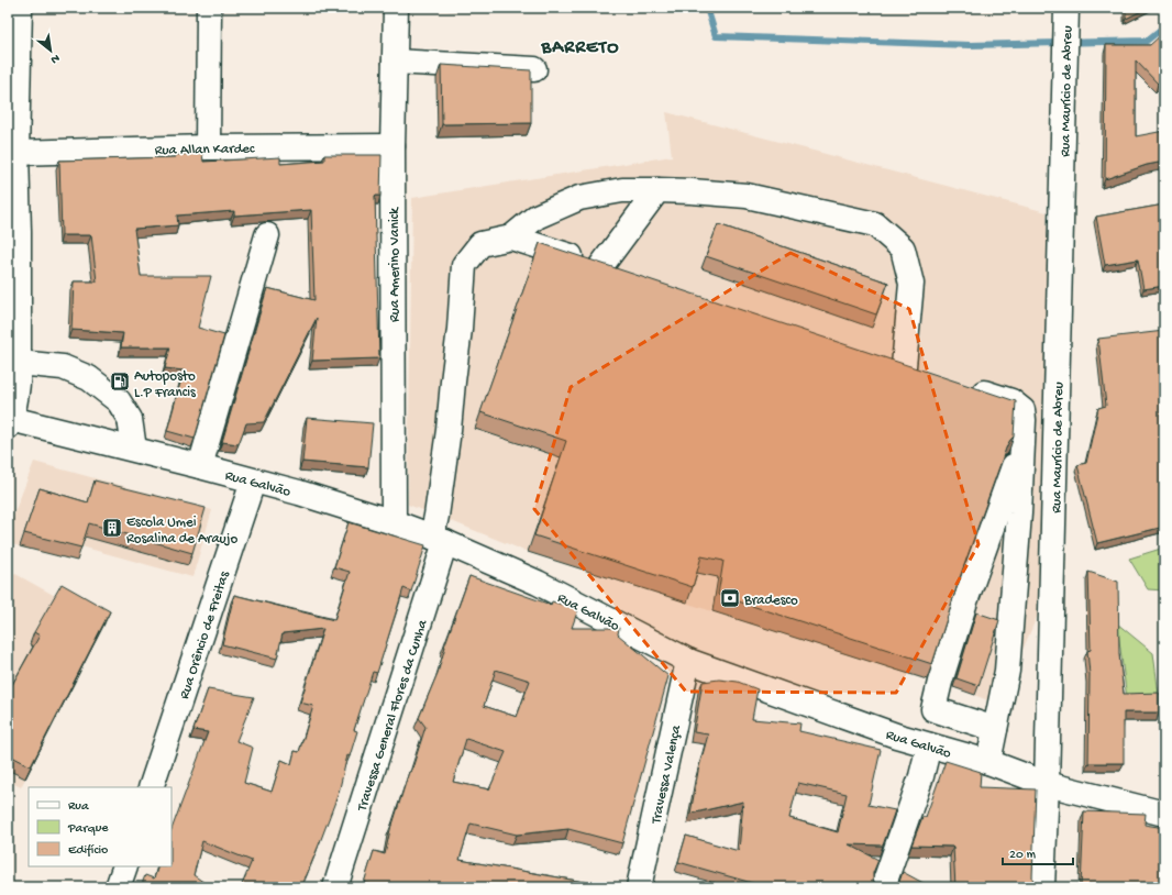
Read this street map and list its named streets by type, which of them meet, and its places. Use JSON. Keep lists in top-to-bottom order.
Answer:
{
  "streets": {
    "street": [
      "Rua Maurício de Abreu",
      "Rua Allan Kardec",
      "Rua Amerino Vanick",
      "Rua Galvão",
      "Rua Orêncio de Freitas",
      "Travessa General Flores da Cunha",
      "Travessa Valença"
    ]
  },
  "crossings": [
    ["Rua Maurício de Abreu", "Rua Galvão"],
    ["Rua Allan Kardec", "Rua Amerino Vanick"],
    ["Rua Amerino Vanick", "Rua Galvão"],
    ["Rua Galvão", "Rua Orêncio de Freitas"],
    ["Rua Galvão", "Travessa General Flores da Cunha"],
    ["Rua Galvão", "Travessa Valença"]
  ],
  "districts": ["BARRETO"],
  "places": {
    "fuel station": ["Autoposto L.P Francis"],
    "building": ["Escola Umei Rosalina de Araujo"],
    "bank": ["Bradesco"]
  },
  "legend": ["Rua", "Parque", "Edifício"],
  "scale_bar": "20 m",
  "north": "bottom right"
}
